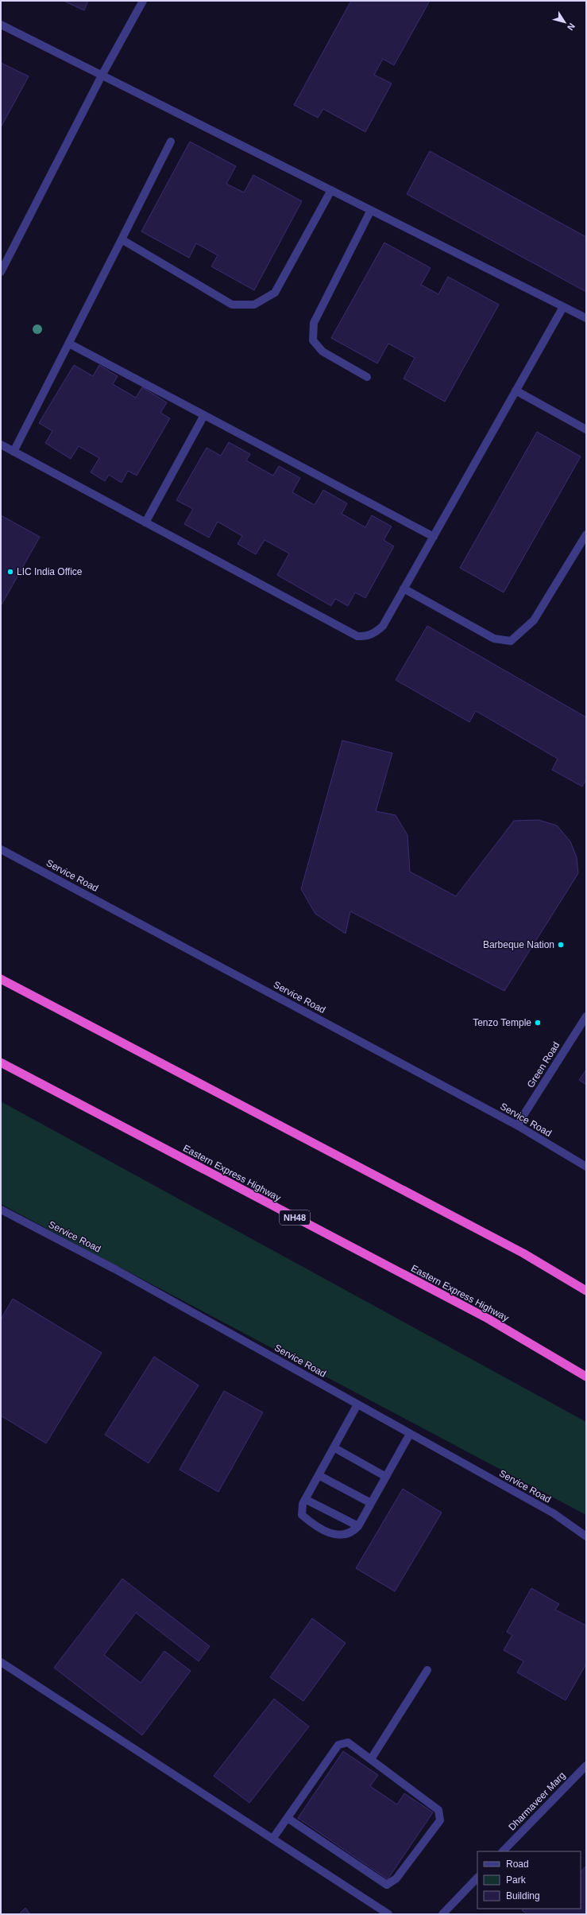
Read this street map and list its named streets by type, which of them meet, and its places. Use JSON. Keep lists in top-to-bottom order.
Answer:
{
  "streets": {
    "highway": ["Eastern Express Highway", "NH48"],
    "street": ["Service Road", "Green Road", "Dharmaveer Marg"]
  },
  "crossings": [
    ["Service Road", "Green Road"]
  ],
  "places": ["LIC India Office", "Barbeque Nation", "Tenzo Temple"],
  "legend": ["Road", "Park", "Building"],
  "north": "bottom right"
}
